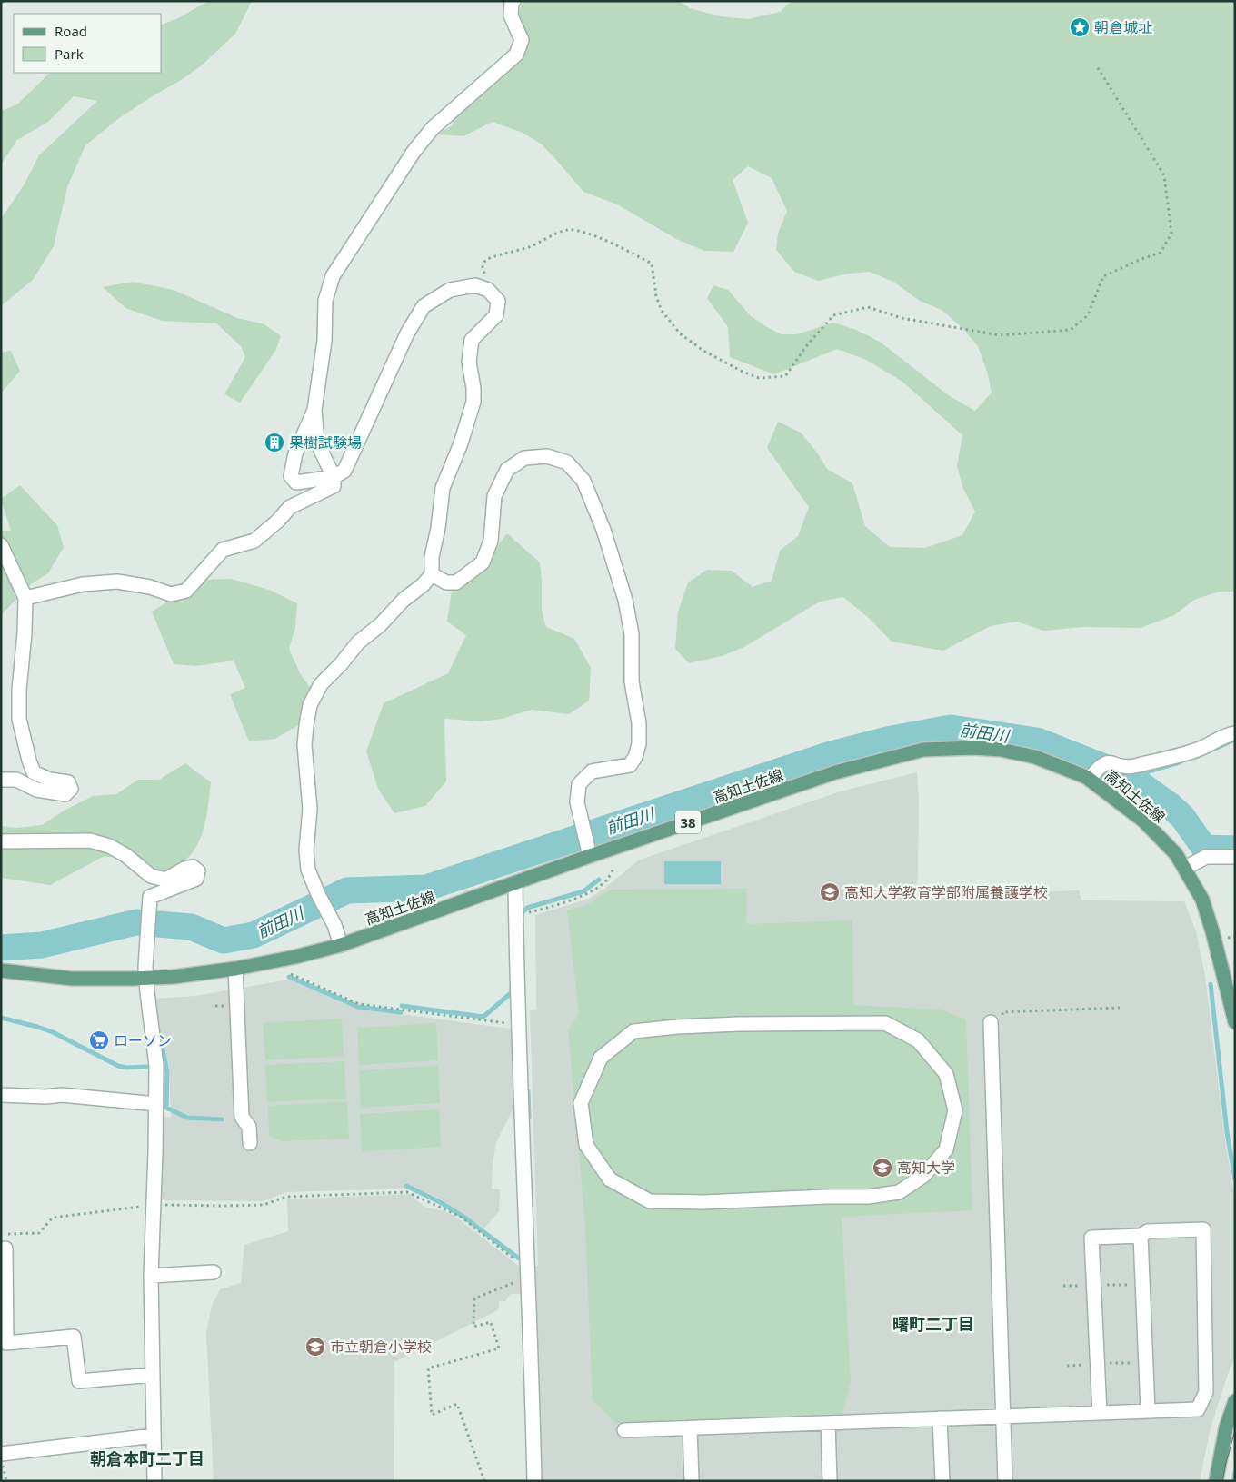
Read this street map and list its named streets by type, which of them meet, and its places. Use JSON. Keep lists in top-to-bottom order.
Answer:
{
  "streets": {
    "main road": ["高知土佐線", "38"]
  },
  "districts": ["曙町二丁目", "朝倉本町二丁目"],
  "water": ["前田川"],
  "places": {
    "place": ["朝倉城址"],
    "building": ["果樹試験場"],
    "school or university": ["高知大学教育学部附属養護学校", "高知大学", "市立朝倉小学校"],
    "supermarket": ["ローソン"]
  },
  "legend": ["Road", "Park"]
}
